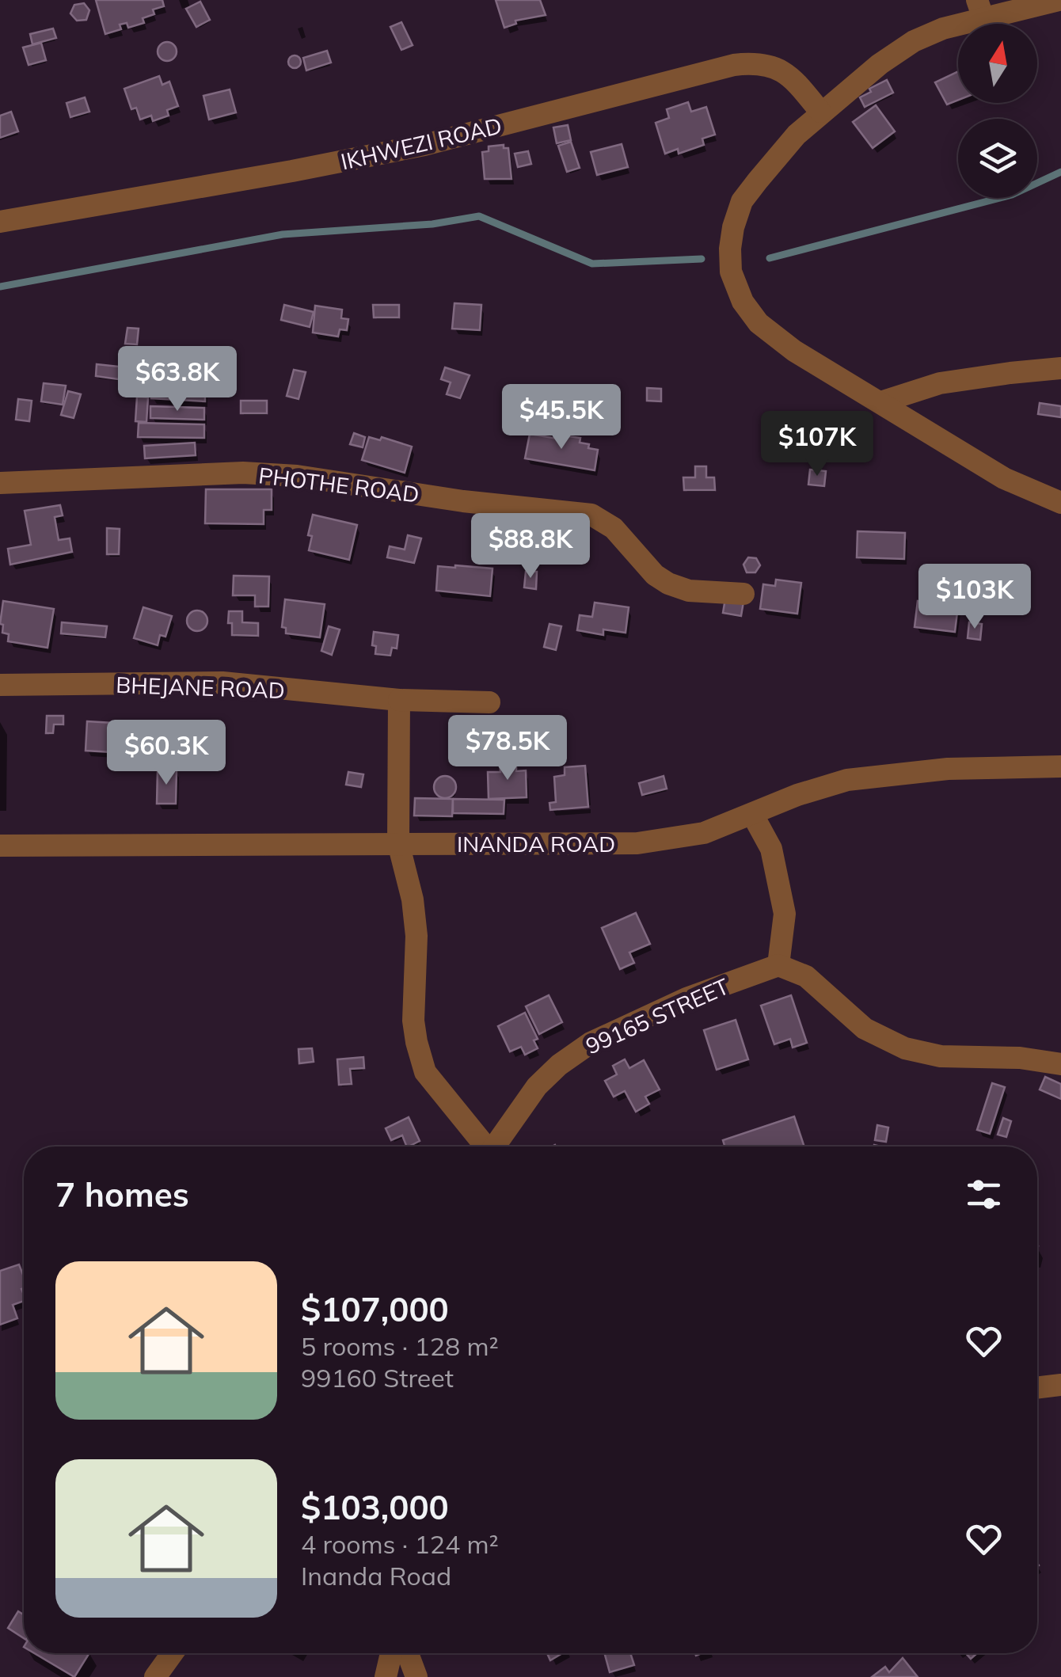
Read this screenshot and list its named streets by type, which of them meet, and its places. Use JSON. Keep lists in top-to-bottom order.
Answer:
{
  "streets": {
    "street": [
      "IKHWEZI ROAD",
      "PHOTHE ROAD",
      "BHEJANE ROAD",
      "INANDA ROAD",
      "99165 STREET"
    ]
  },
  "north": "top",
  "page": {
    "price": [
      "$63.8K",
      "$45.5K",
      "$107K",
      "$88.8K",
      "$103K",
      "$78.5K",
      "$60.3K"
    ],
    "heading": "7 homes",
    "list": [
      {
        "name": "$107,000",
        "note": "5 rooms · 128 m² · 99160 Street"
      },
      {
        "name": "$103,000",
        "note": "4 rooms · 124 m² · Inanda Road"
      }
    ]
  }
}
